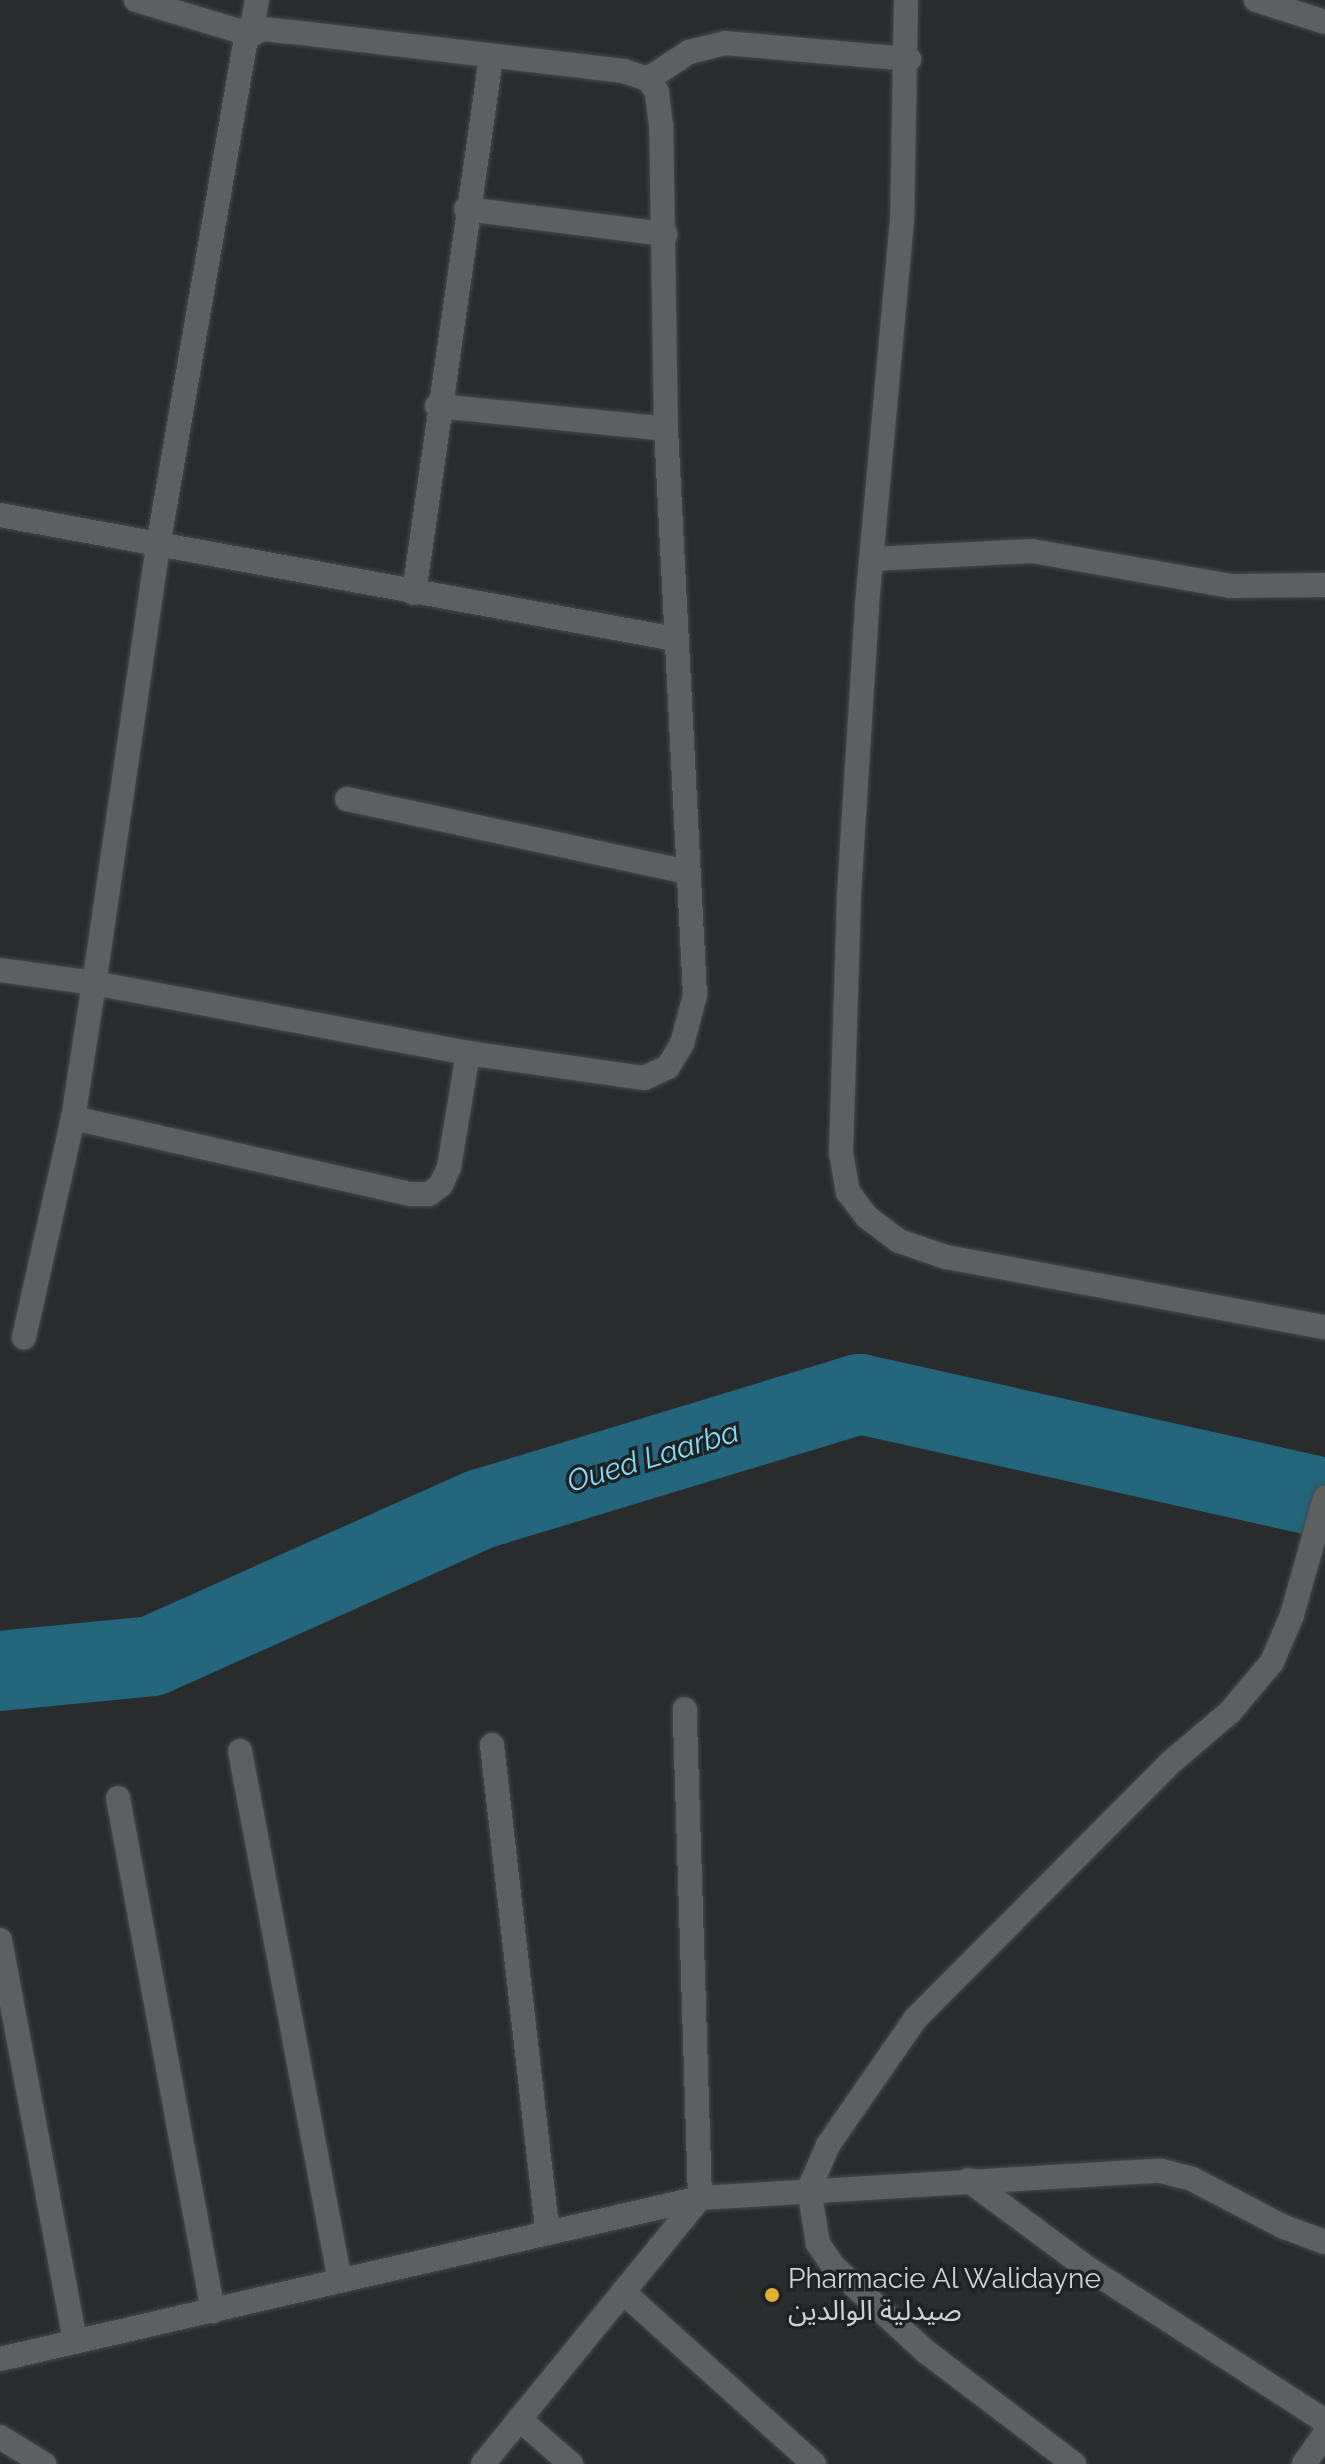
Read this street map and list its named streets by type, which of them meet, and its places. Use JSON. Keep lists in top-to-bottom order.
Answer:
{
  "water": ["Oued Laarba"],
  "places": ["Pharmacie Al Walidayne صيدلية الوالدين"]
}
